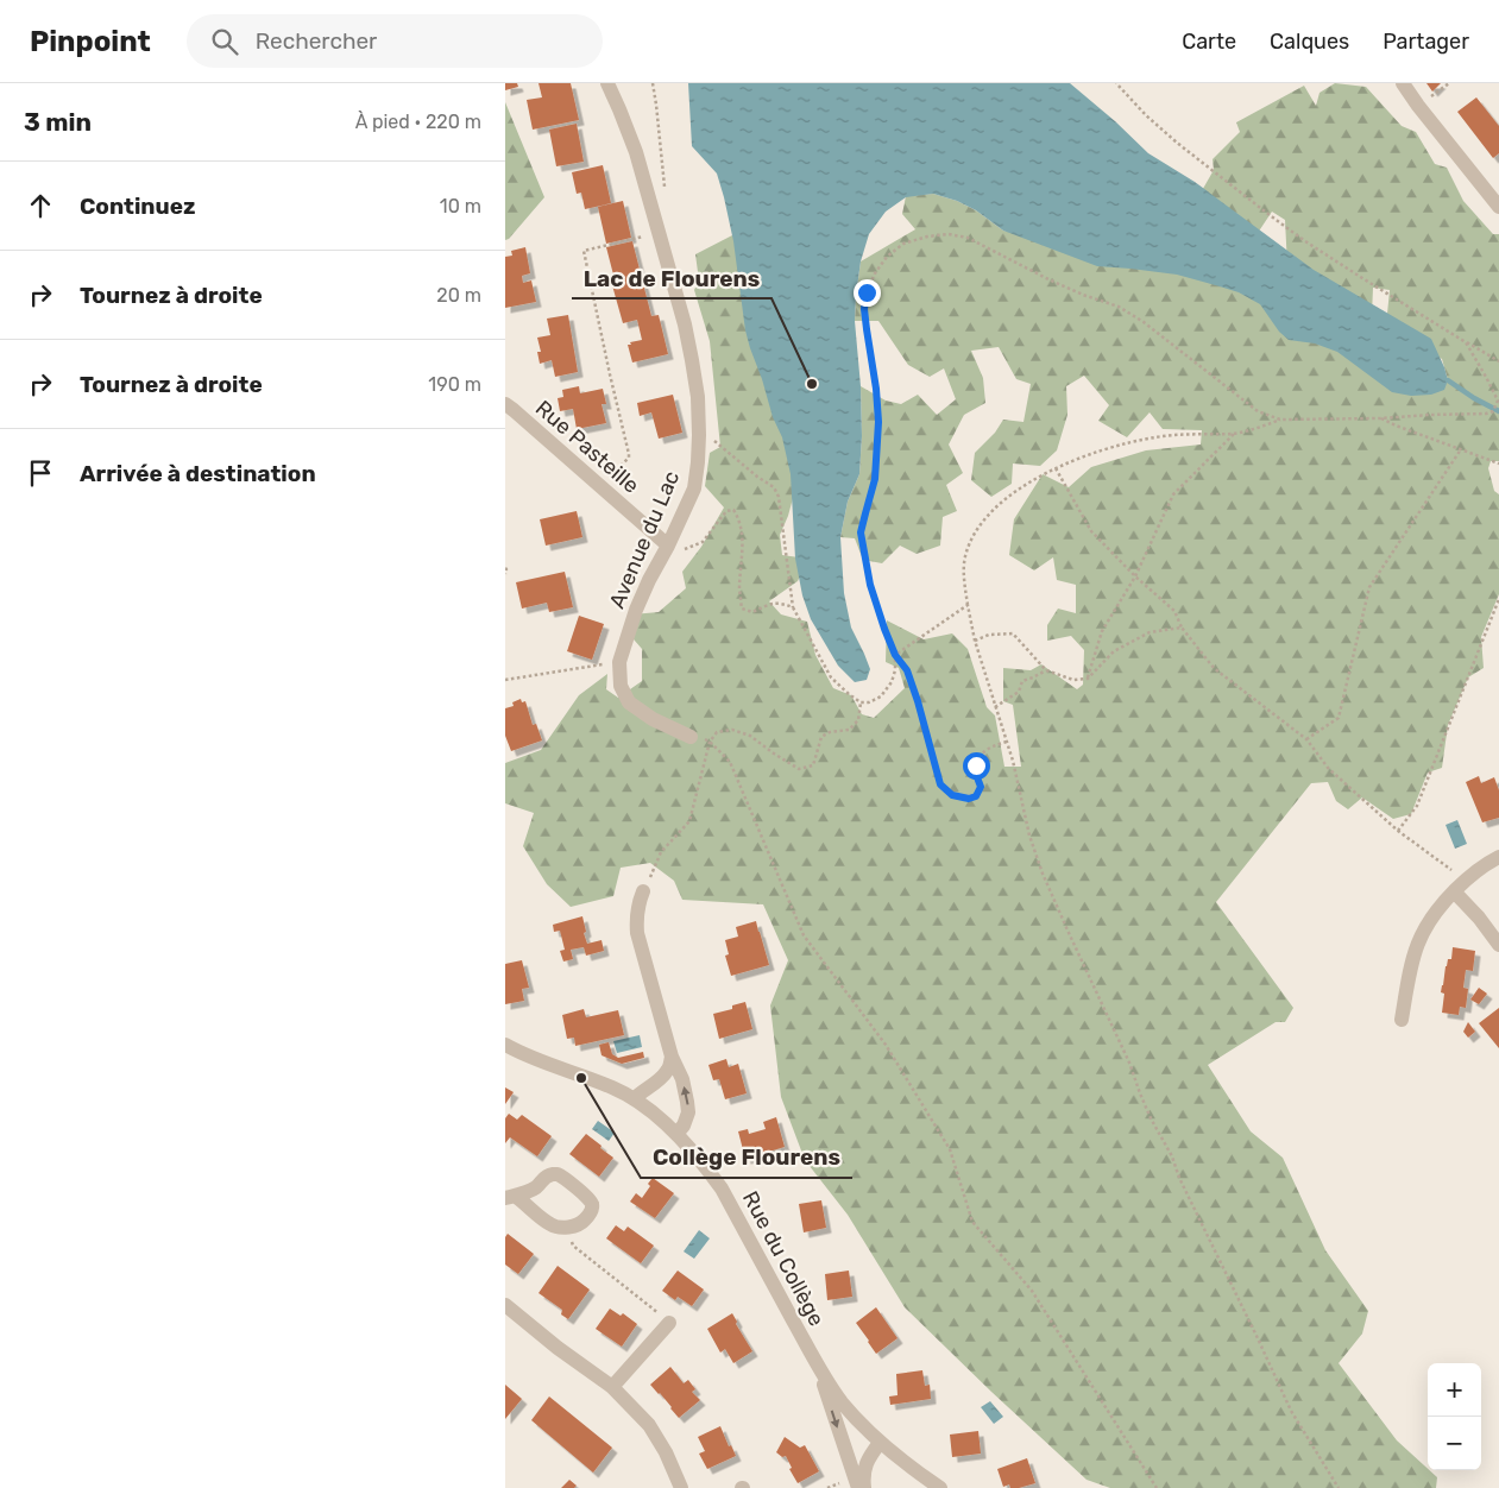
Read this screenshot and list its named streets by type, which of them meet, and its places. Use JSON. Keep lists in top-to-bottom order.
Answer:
{
  "streets": {
    "street": ["Rue Pasteille", "Avenue du Lac", "Rue du Collège"]
  },
  "crossings": [
    ["Rue Pasteille", "Avenue du Lac"]
  ],
  "places": ["Lac de Flourens", "Collège Flourens"],
  "page": {
    "header": "Pinpoint",
    "search": "Rechercher",
    "nav": ["Carte", "Calques", "Partager"],
    "heading": ["3 min", "À pied · 220 m"],
    "list": [
      ["Continuez", "10 m"],
      ["Tournez à droite", "20 m"],
      ["Tournez à droite", "190 m"],
      "Arrivée à destination"
    ],
    "map_buttons": ["+", "−"]
  }
}
